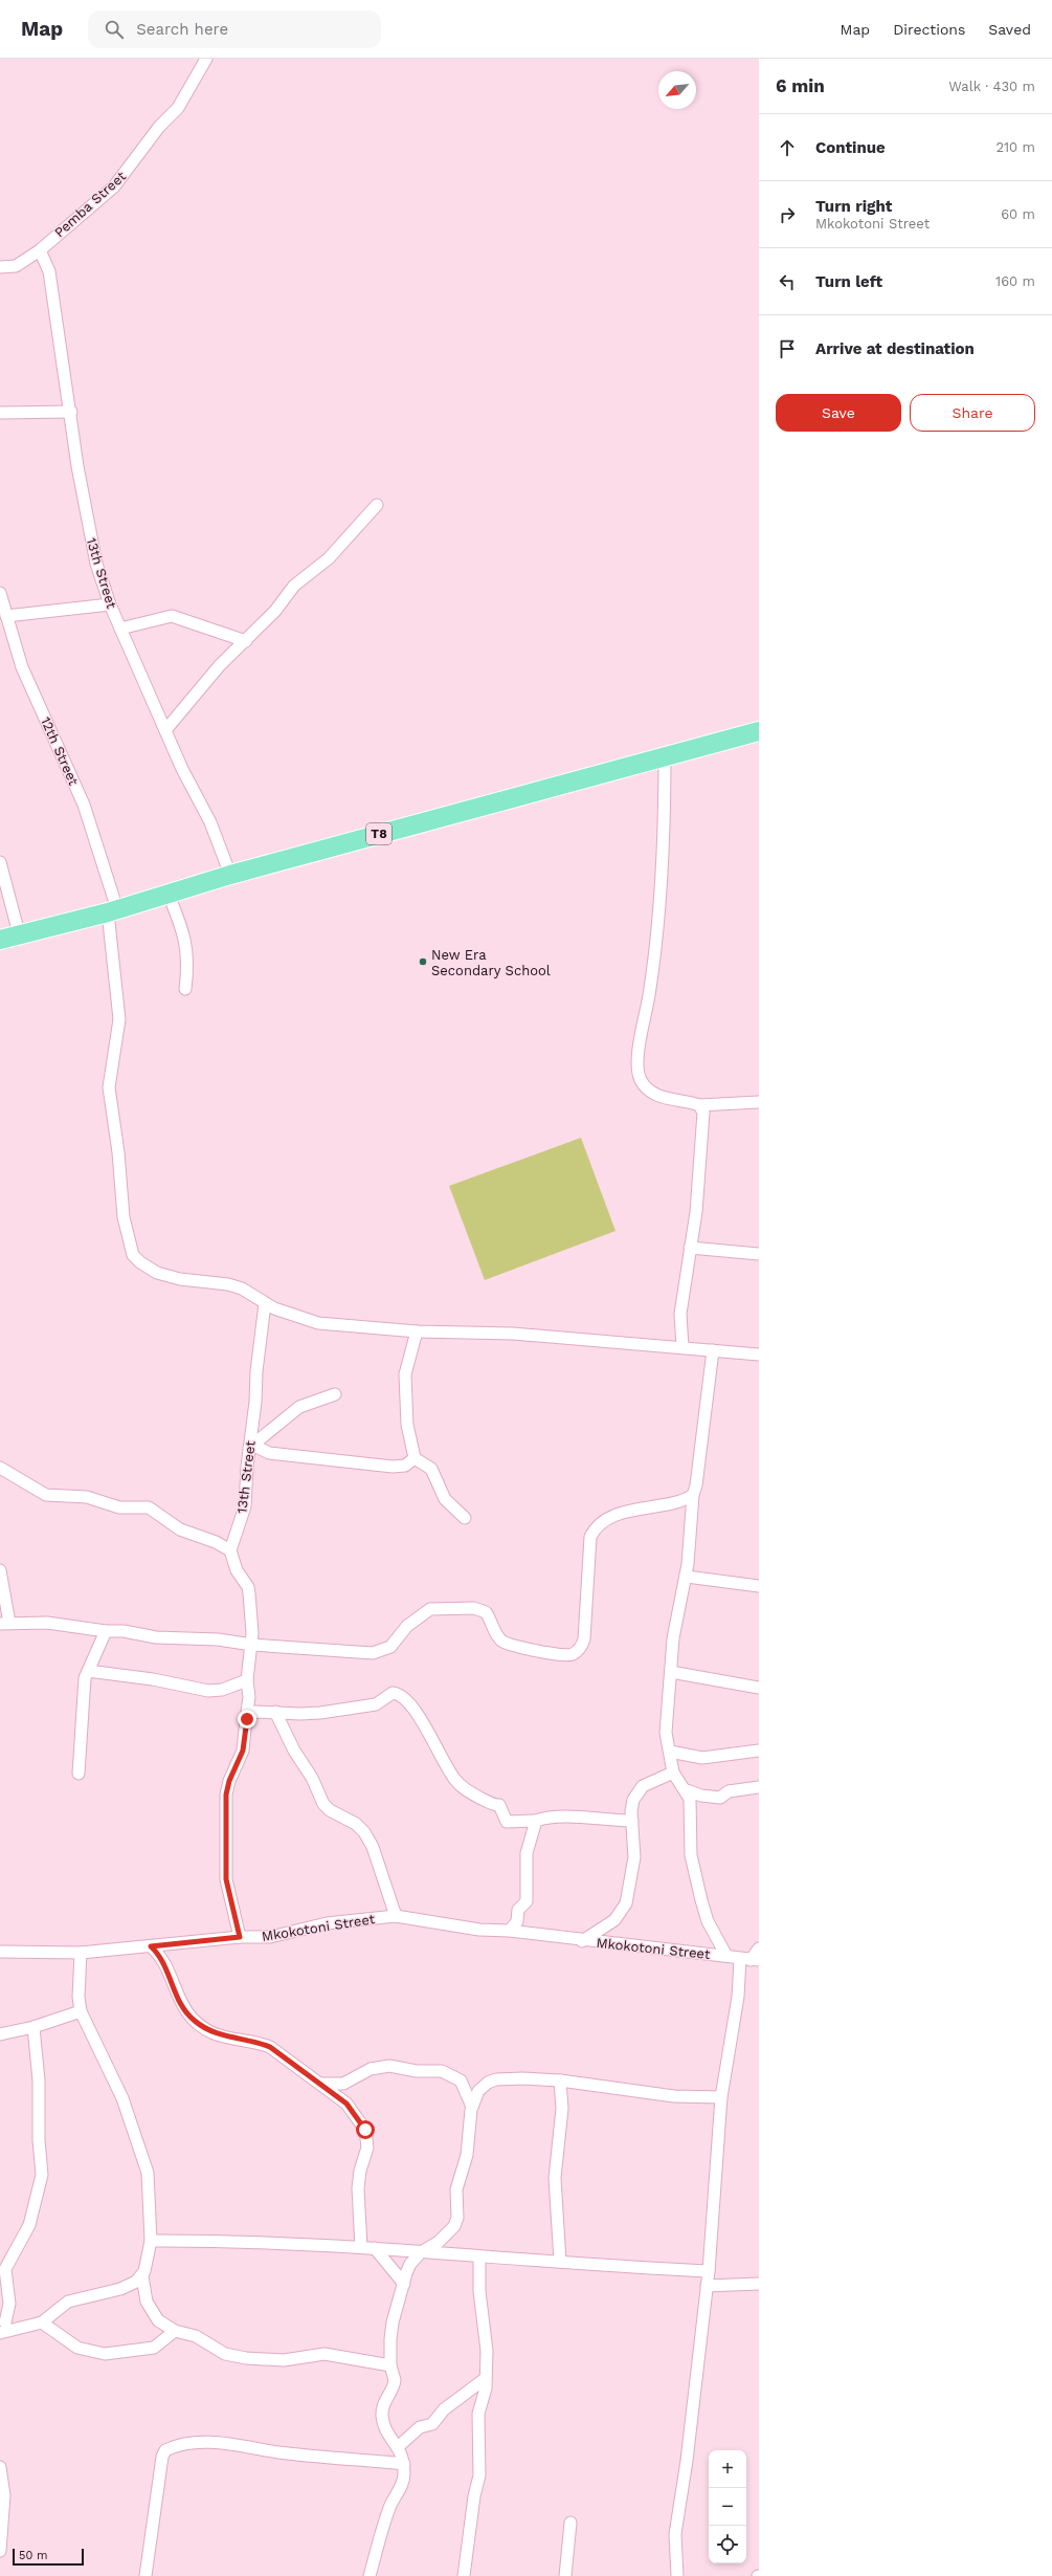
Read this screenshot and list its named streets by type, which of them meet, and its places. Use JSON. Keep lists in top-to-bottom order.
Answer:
{
  "streets": {
    "highway": ["T8"],
    "street": [
      "Pemba Street",
      "13th Street",
      "12th Street",
      "Mkokotoni Street"
    ]
  },
  "crossings": [
    ["Pemba Street", "13th Street"],
    ["13th Street", "12th Street"],
    ["13th Street", "T8"],
    ["12th Street", "T8"]
  ],
  "places": ["New Era Secondary School"],
  "scale_bar": "50 m",
  "north": "bottom left",
  "page": {
    "header": "Map",
    "search": "Search here",
    "nav": ["Map", "Directions", "Saved"],
    "heading": ["6 min", "Walk · 430 m"],
    "list": [
      ["Continue", "210 m"],
      ["Turn right", "Mkokotoni Street", "60 m"],
      ["Turn left", "160 m"],
      "Arrive at destination"
    ],
    "buttons": ["Save", "Share"],
    "map_buttons": ["+", "−"],
    "scale": "50 m"
  }
}
